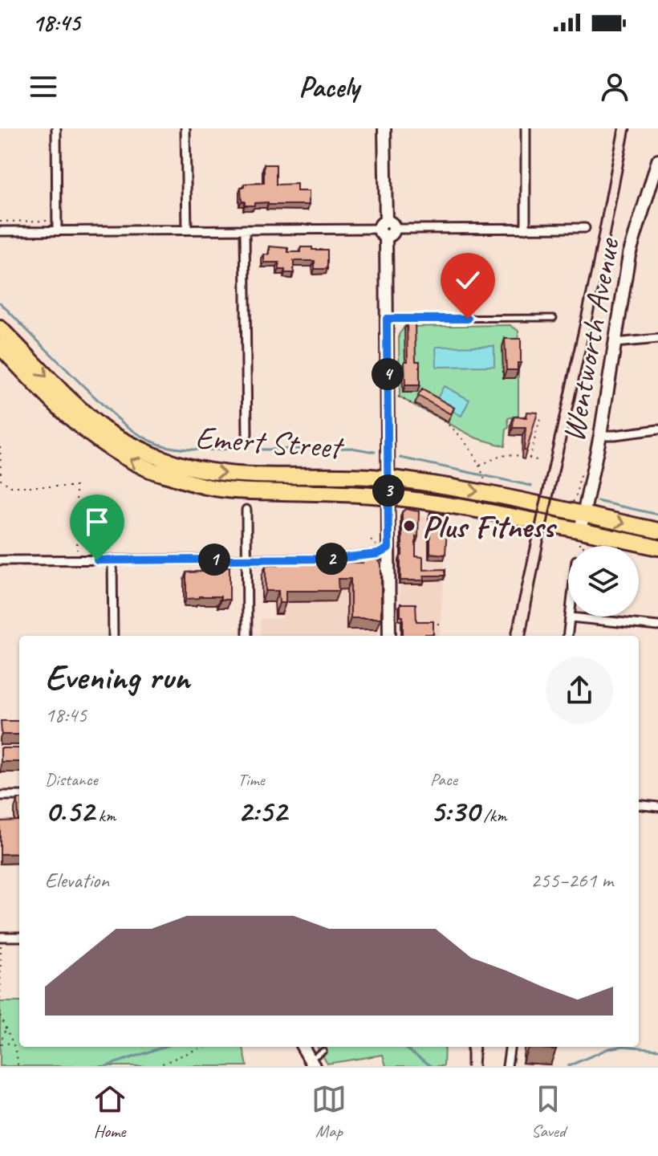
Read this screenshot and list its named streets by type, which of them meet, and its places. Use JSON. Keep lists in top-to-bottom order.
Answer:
{
  "streets": {
    "highway": ["Emert Street"],
    "main road": ["Wentworth Avenue"]
  },
  "crossings": [
    ["Wentworth Avenue", "Emert Street"]
  ],
  "places": ["Plus Fitness"],
  "page": {
    "status": "18:45",
    "header": "Pacely",
    "pins": [
      "4",
      "3",
      "2",
      "1"
    ],
    "heading": ["Evening run", "18:45"],
    "stats": [
      ["Distance", "0.52 km"],
      ["Time", "2:52"],
      ["Pace", "5:30 /km"]
    ],
    "chart": ["Elevation", "255–261 m"],
    "tabs": ["Home", "Map", "Saved"]
  }
}
